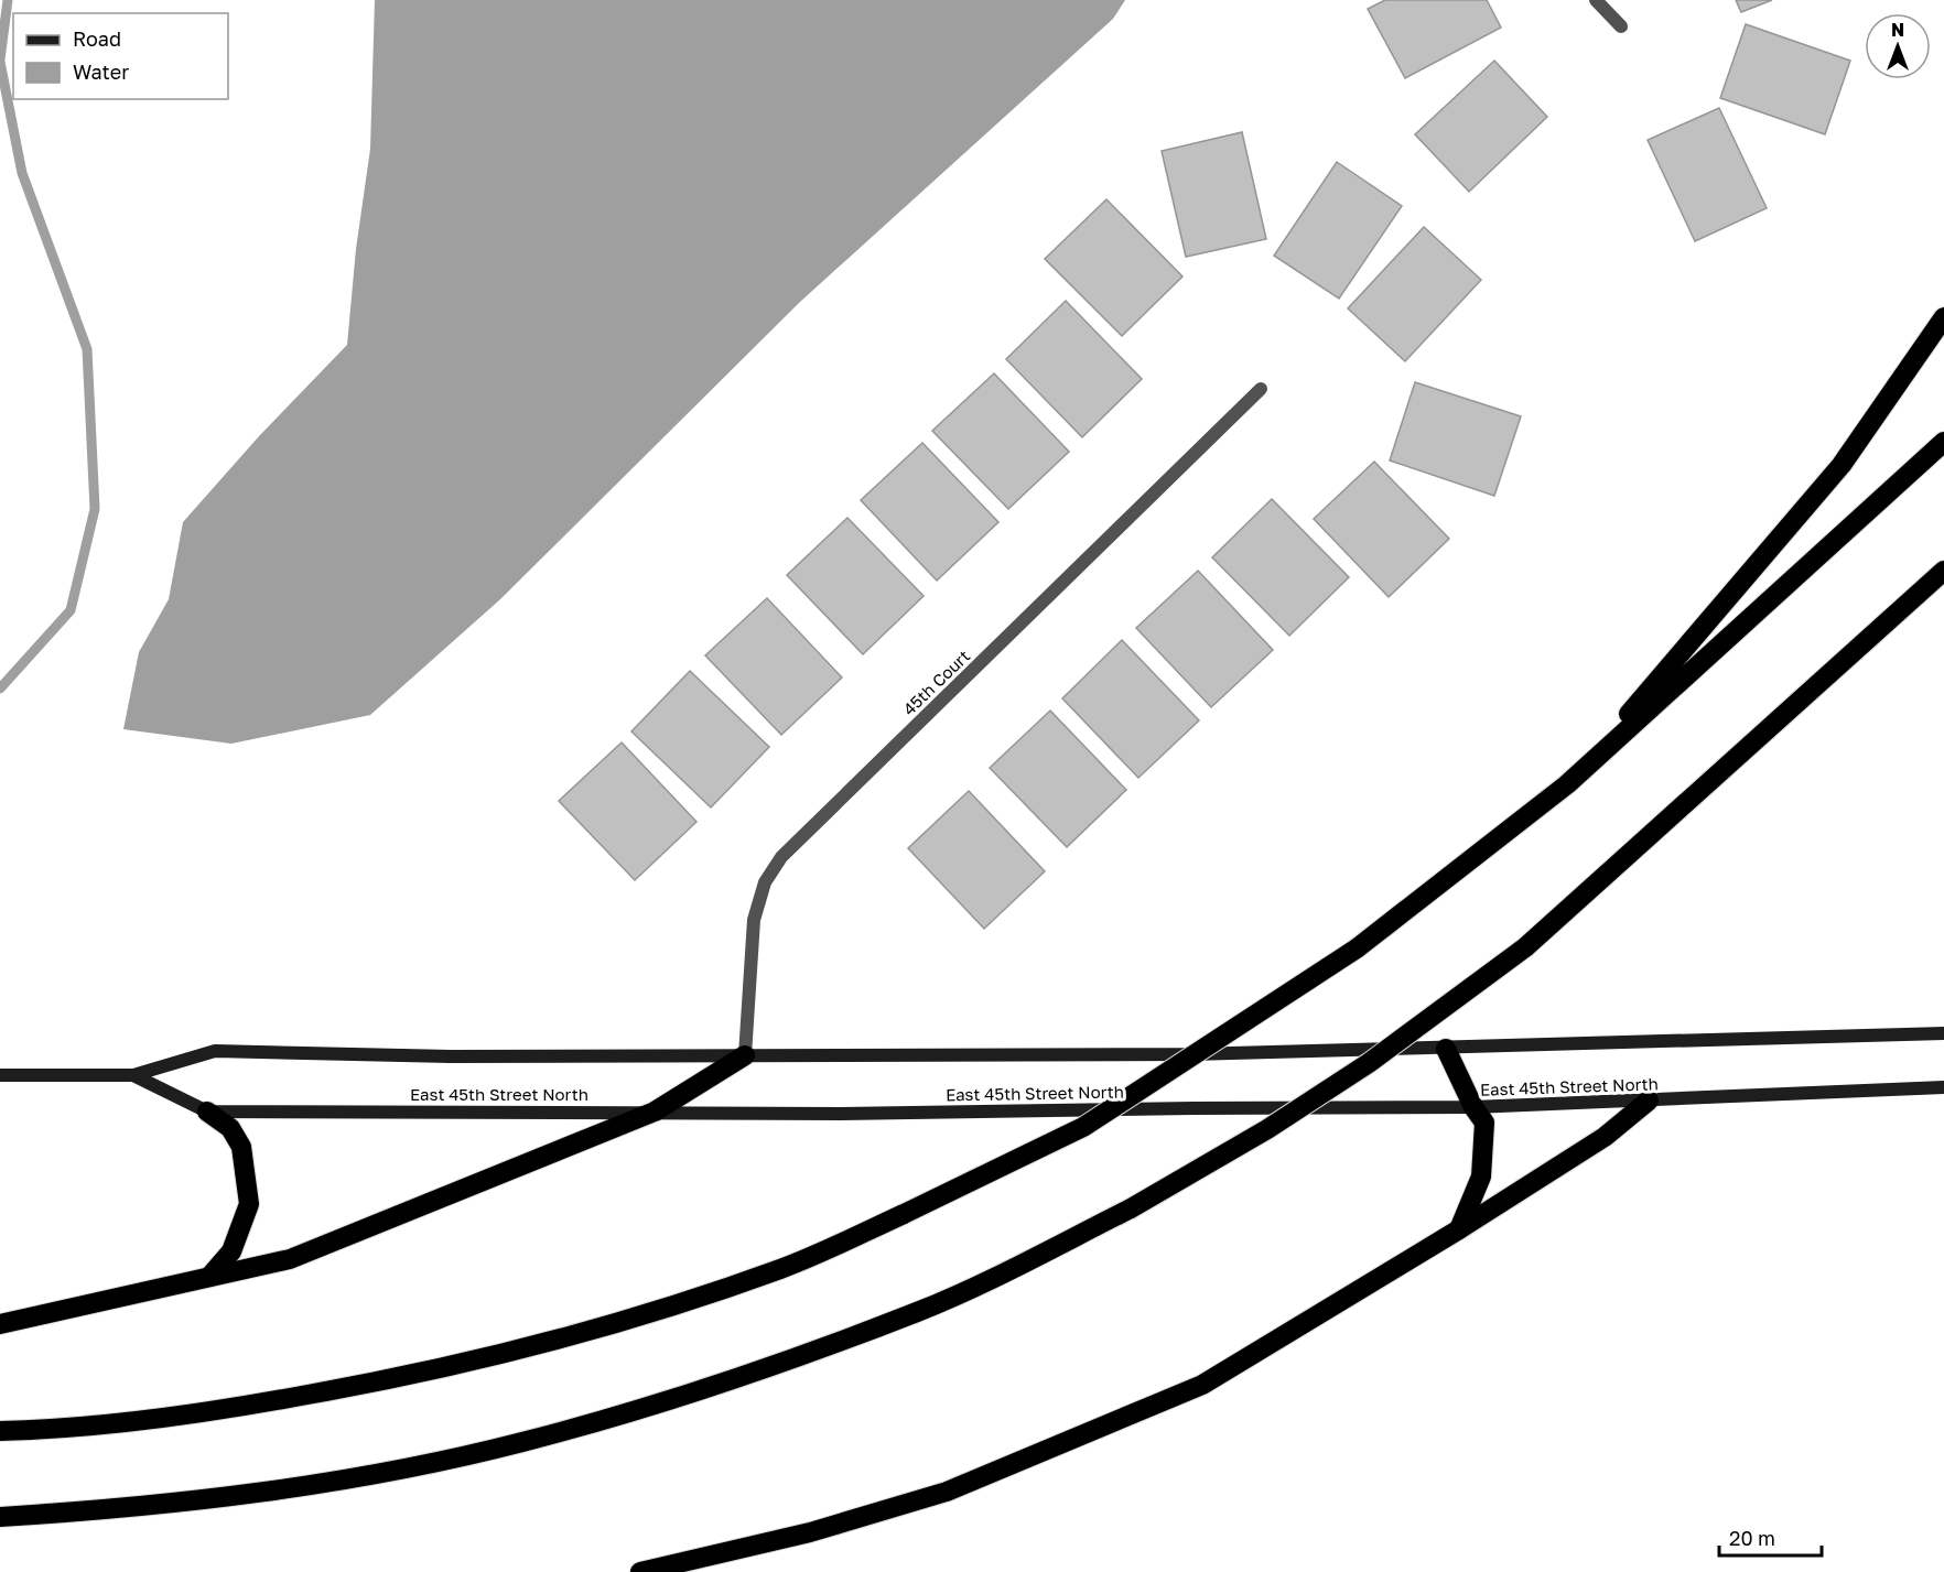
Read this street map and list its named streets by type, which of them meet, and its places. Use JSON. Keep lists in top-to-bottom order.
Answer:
{
  "streets": {
    "street": ["45th Court", "East 45th Street North"]
  },
  "crossings": [
    ["45th Court", "East 45th Street North"]
  ],
  "legend": ["Road", "Water"],
  "scale_bar": "20 m",
  "north": "top"
}
